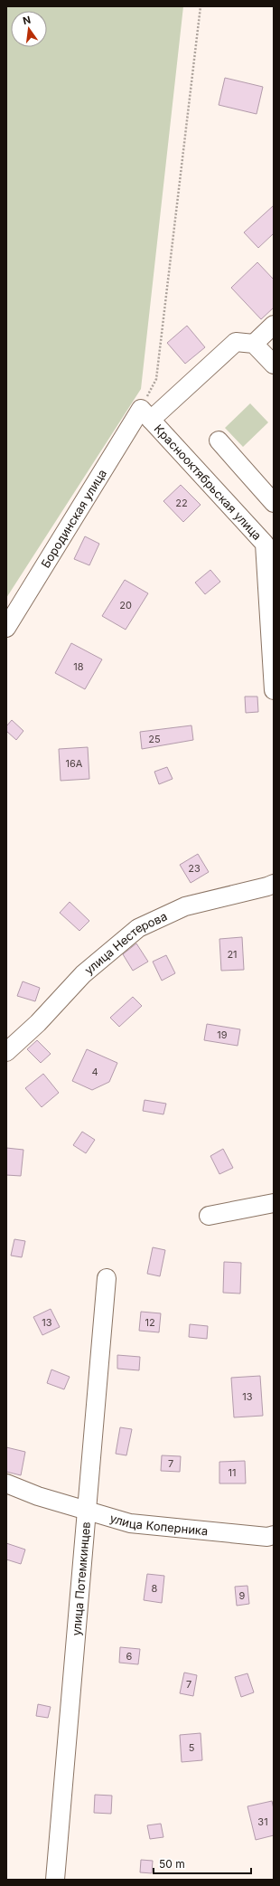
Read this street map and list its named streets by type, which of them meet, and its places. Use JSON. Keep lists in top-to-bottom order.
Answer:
{
  "streets": {
    "street": [
      "Краснооктябрьская улица",
      "Бородинская улица",
      "улица Нестерова",
      "улица Коперника",
      "улица Потемкинцев"
    ]
  },
  "crossings": [
    ["Краснооктябрьская улица", "Бородинская улица"],
    ["улица Коперника", "улица Потемкинцев"]
  ],
  "house_numbers": [
    "22",
    "20",
    "18",
    "25",
    "16А",
    "23",
    "21",
    "19",
    "4",
    "13",
    "12",
    "13",
    "7",
    "11",
    "8",
    "9",
    "6",
    "7",
    "5",
    "31"
  ],
  "scale_bar": "50 m",
  "north": "top"
}
